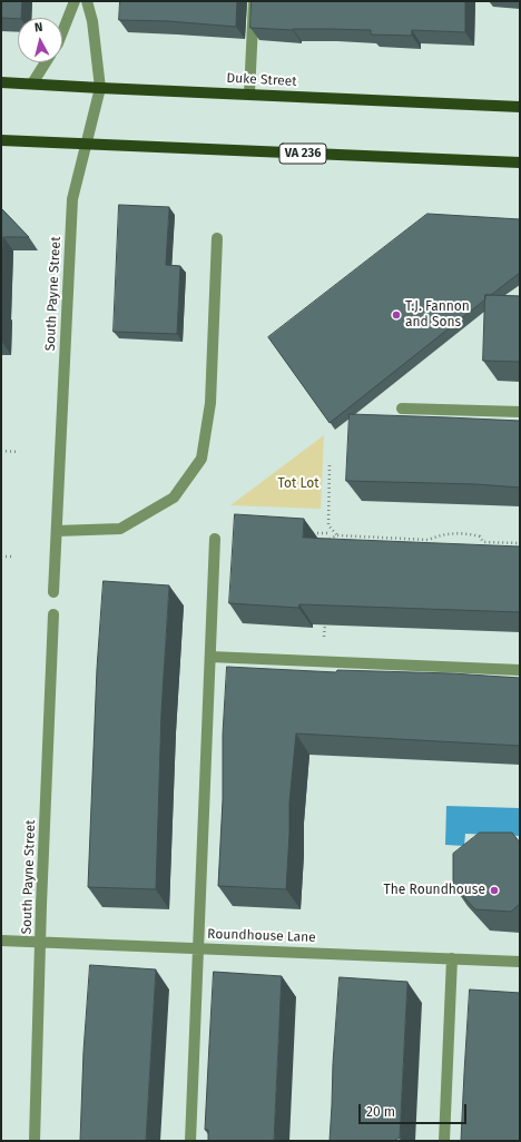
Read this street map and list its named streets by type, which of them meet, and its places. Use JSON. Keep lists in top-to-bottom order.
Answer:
{
  "streets": {
    "main road": ["Duke Street", "VA 236"],
    "street": ["South Payne Street", "Roundhouse Lane"]
  },
  "crossings": [
    ["Duke Street", "South Payne Street"],
    ["VA 236", "South Payne Street"],
    ["South Payne Street", "Roundhouse Lane"]
  ],
  "parks": ["Tot Lot"],
  "places": ["T.J. Fannon and Sons", "The Roundhouse"],
  "scale_bar": "20 m",
  "north": "top"
}
